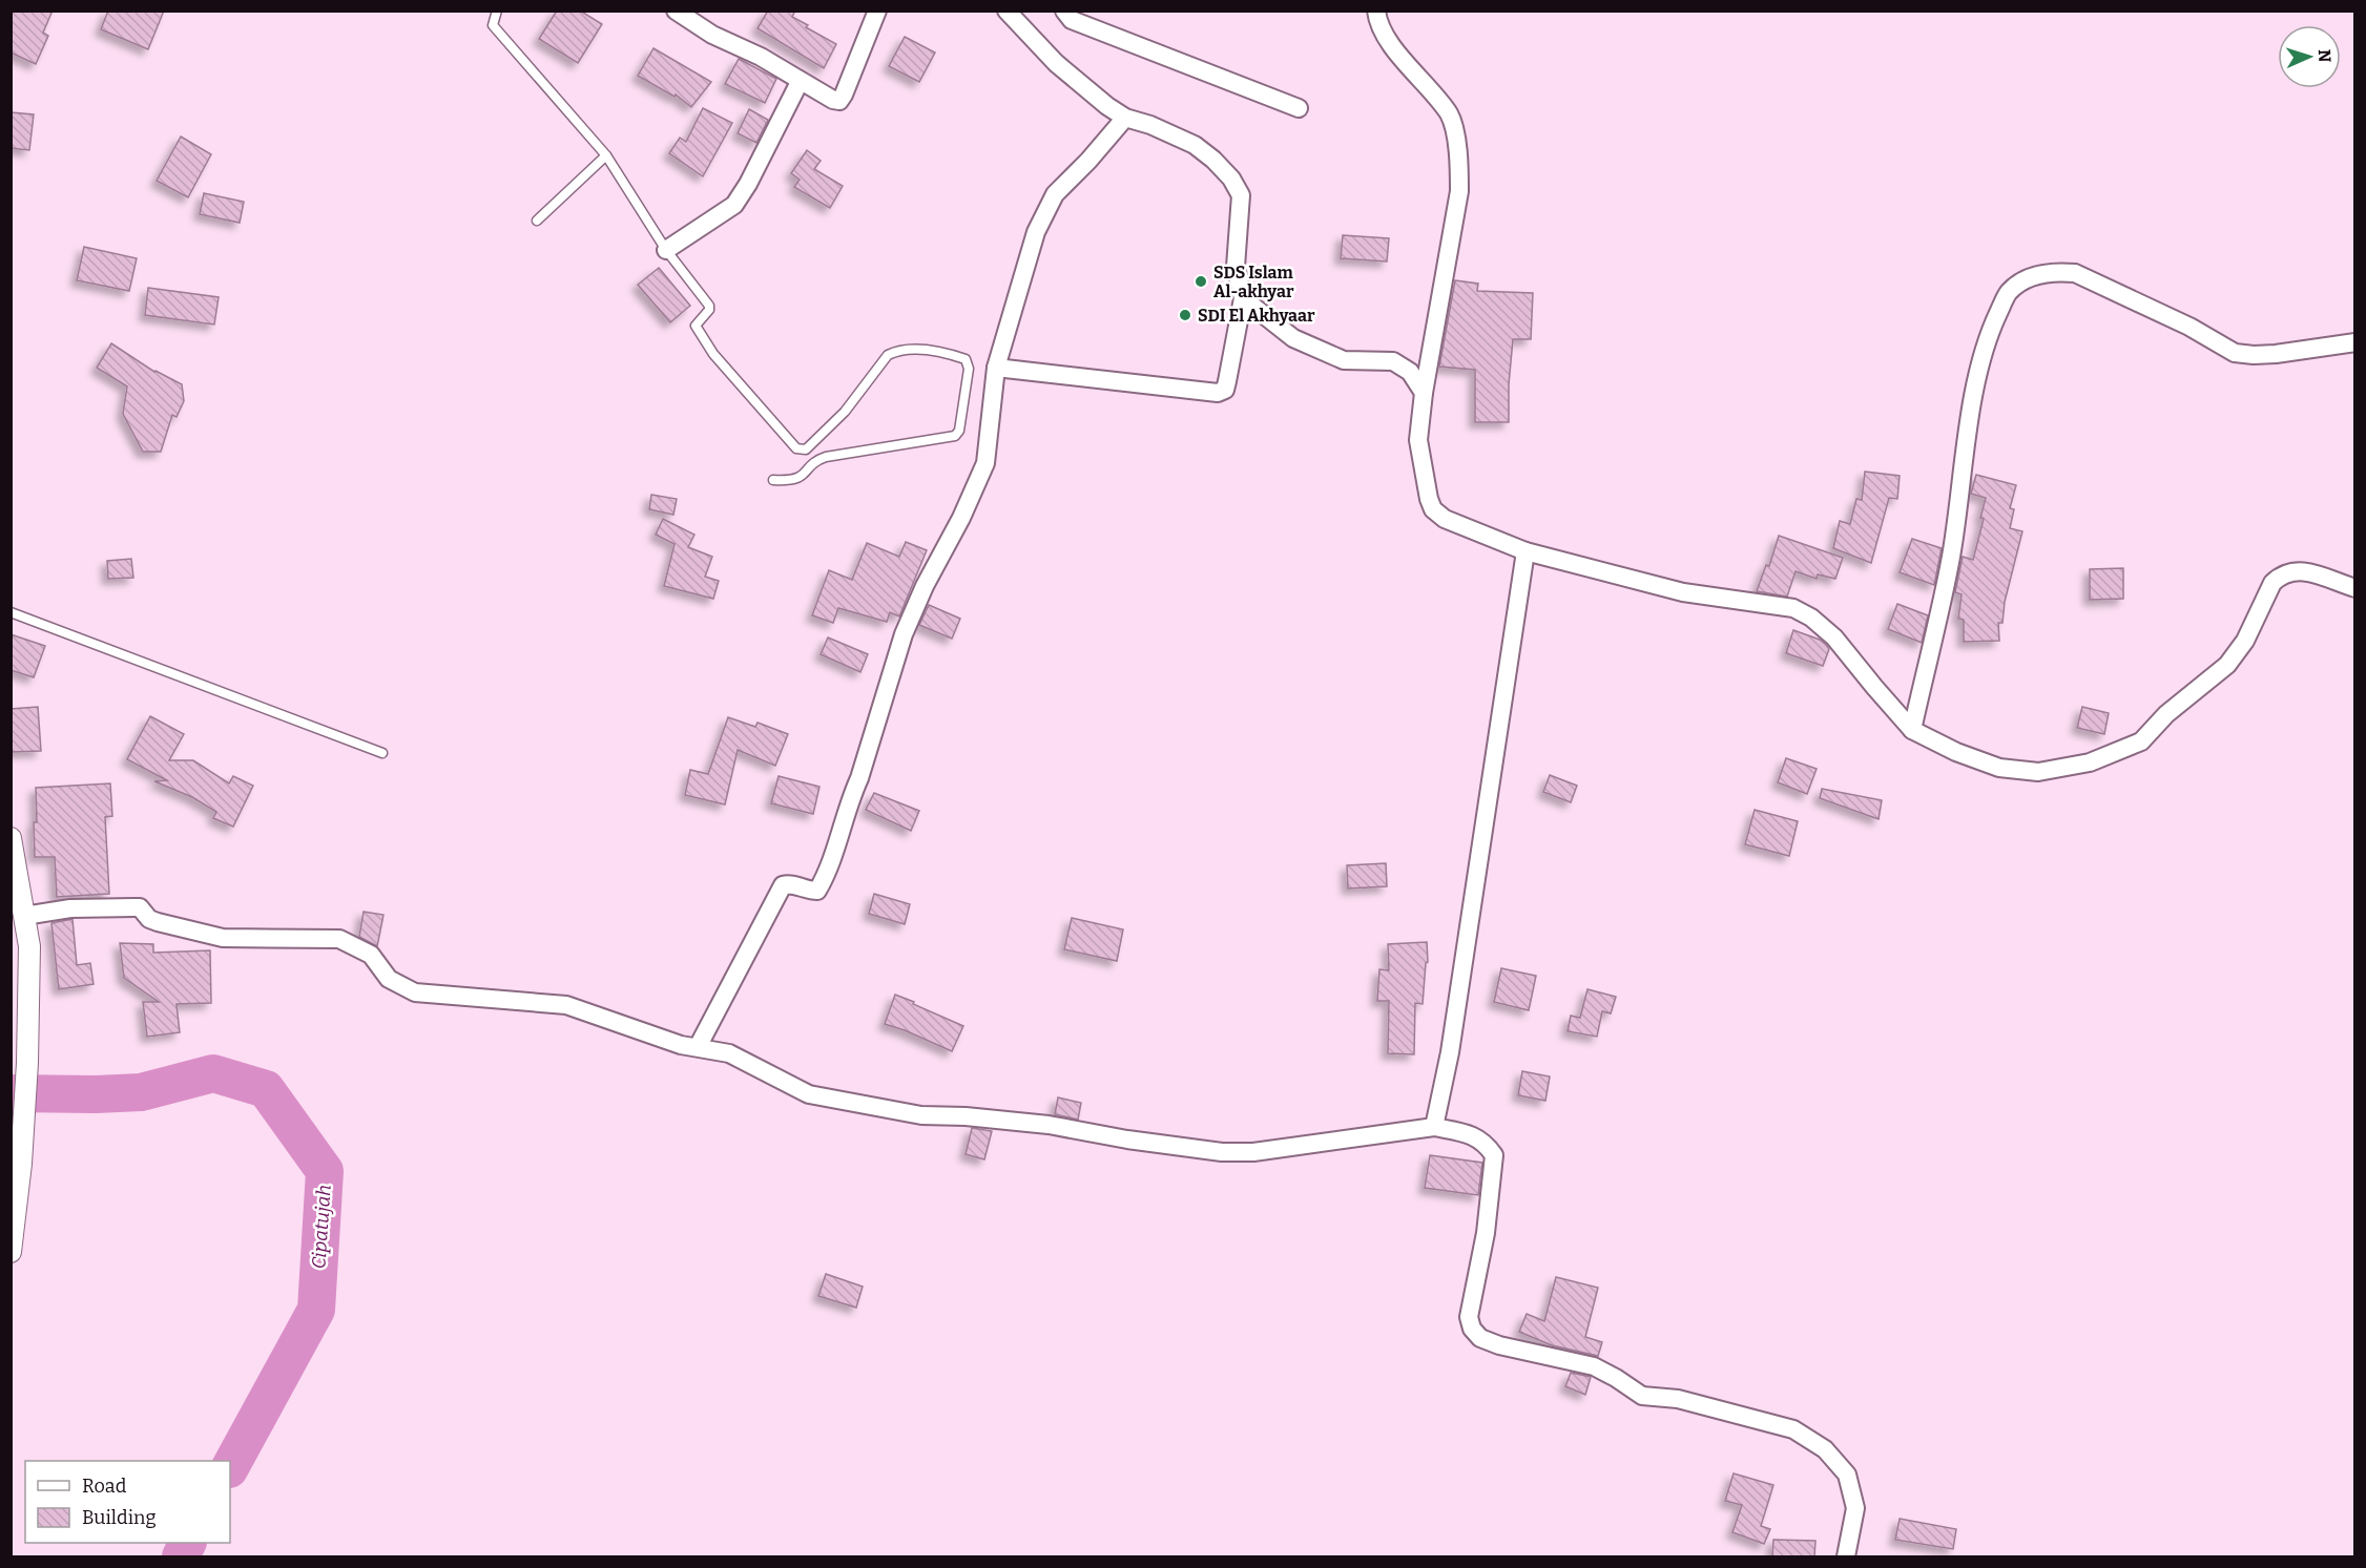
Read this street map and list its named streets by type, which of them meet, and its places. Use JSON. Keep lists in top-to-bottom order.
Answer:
{
  "water": ["Cipatujah"],
  "places": ["SDS Islam Al-akhyar", "SDI El Akhyaar"],
  "legend": ["Road", "Building"],
  "north": "right"
}
